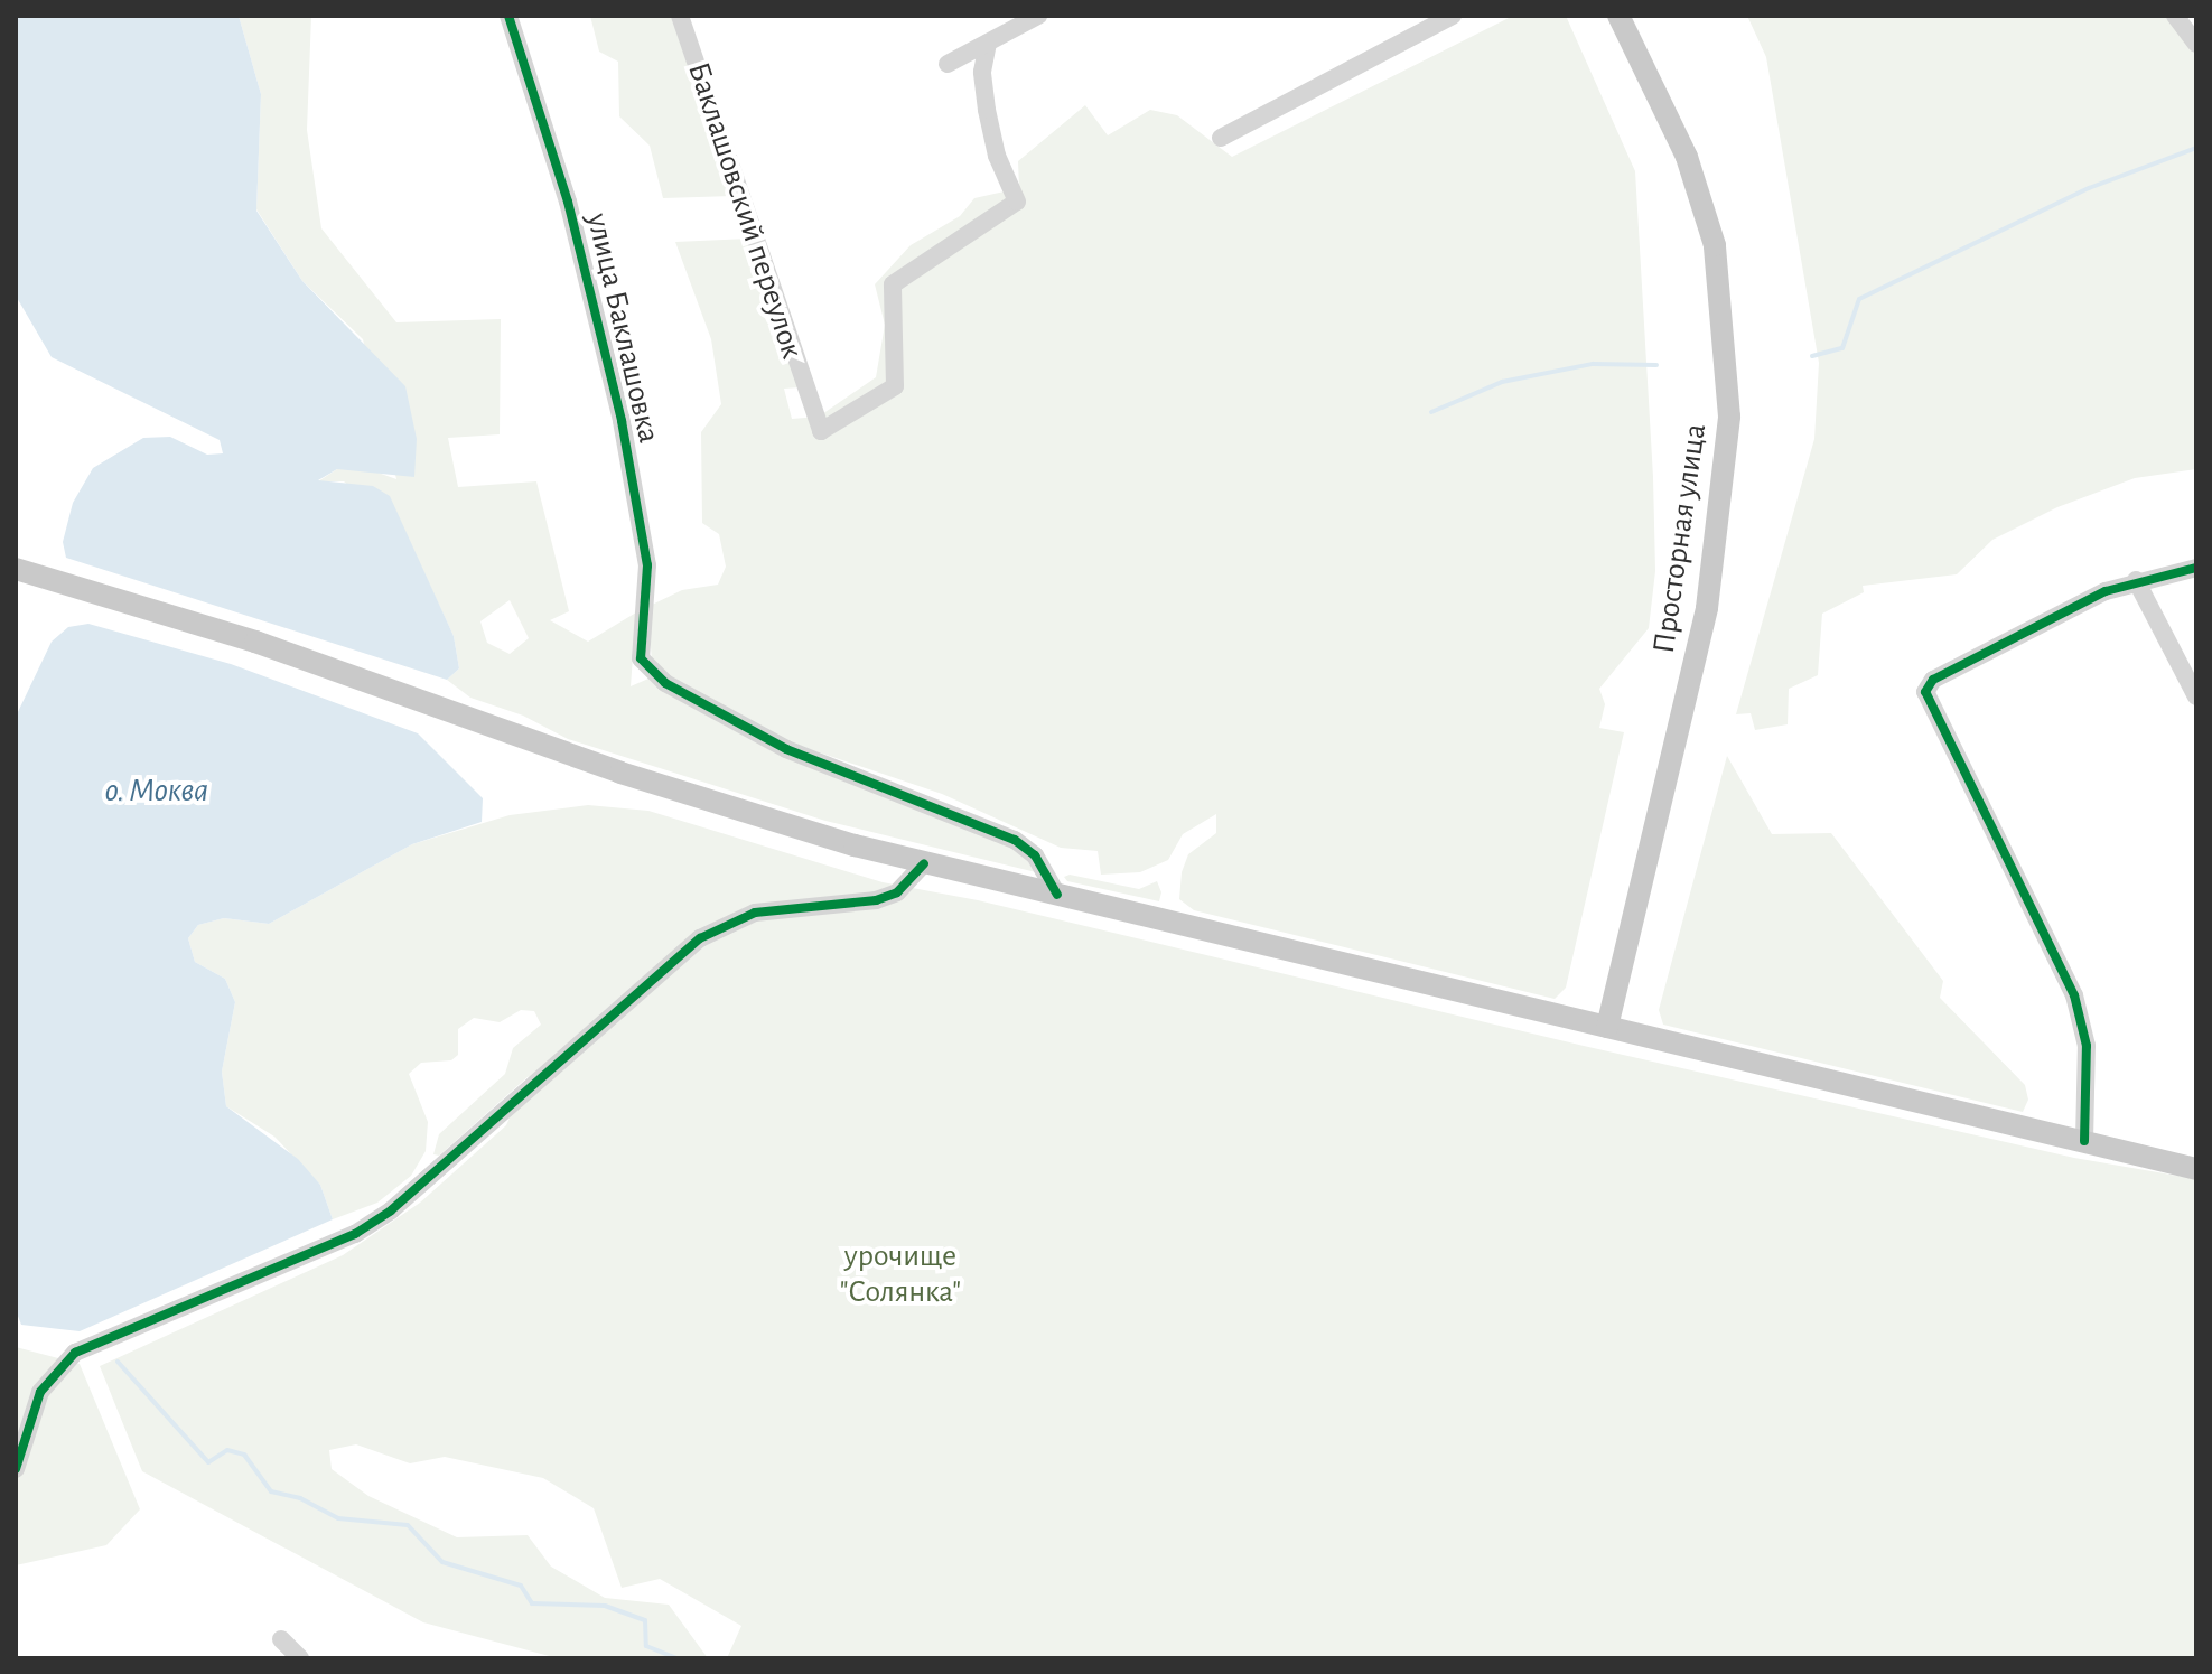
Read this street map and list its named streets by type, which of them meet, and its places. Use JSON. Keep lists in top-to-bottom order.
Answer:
{
  "streets": {
    "main road": ["Просторная улица"],
    "street": ["Баклашовский переулок", "улица Баклашовка"]
  },
  "water": ["о. Моква"],
  "parks": ["урочище \"Солянка\""]
}
